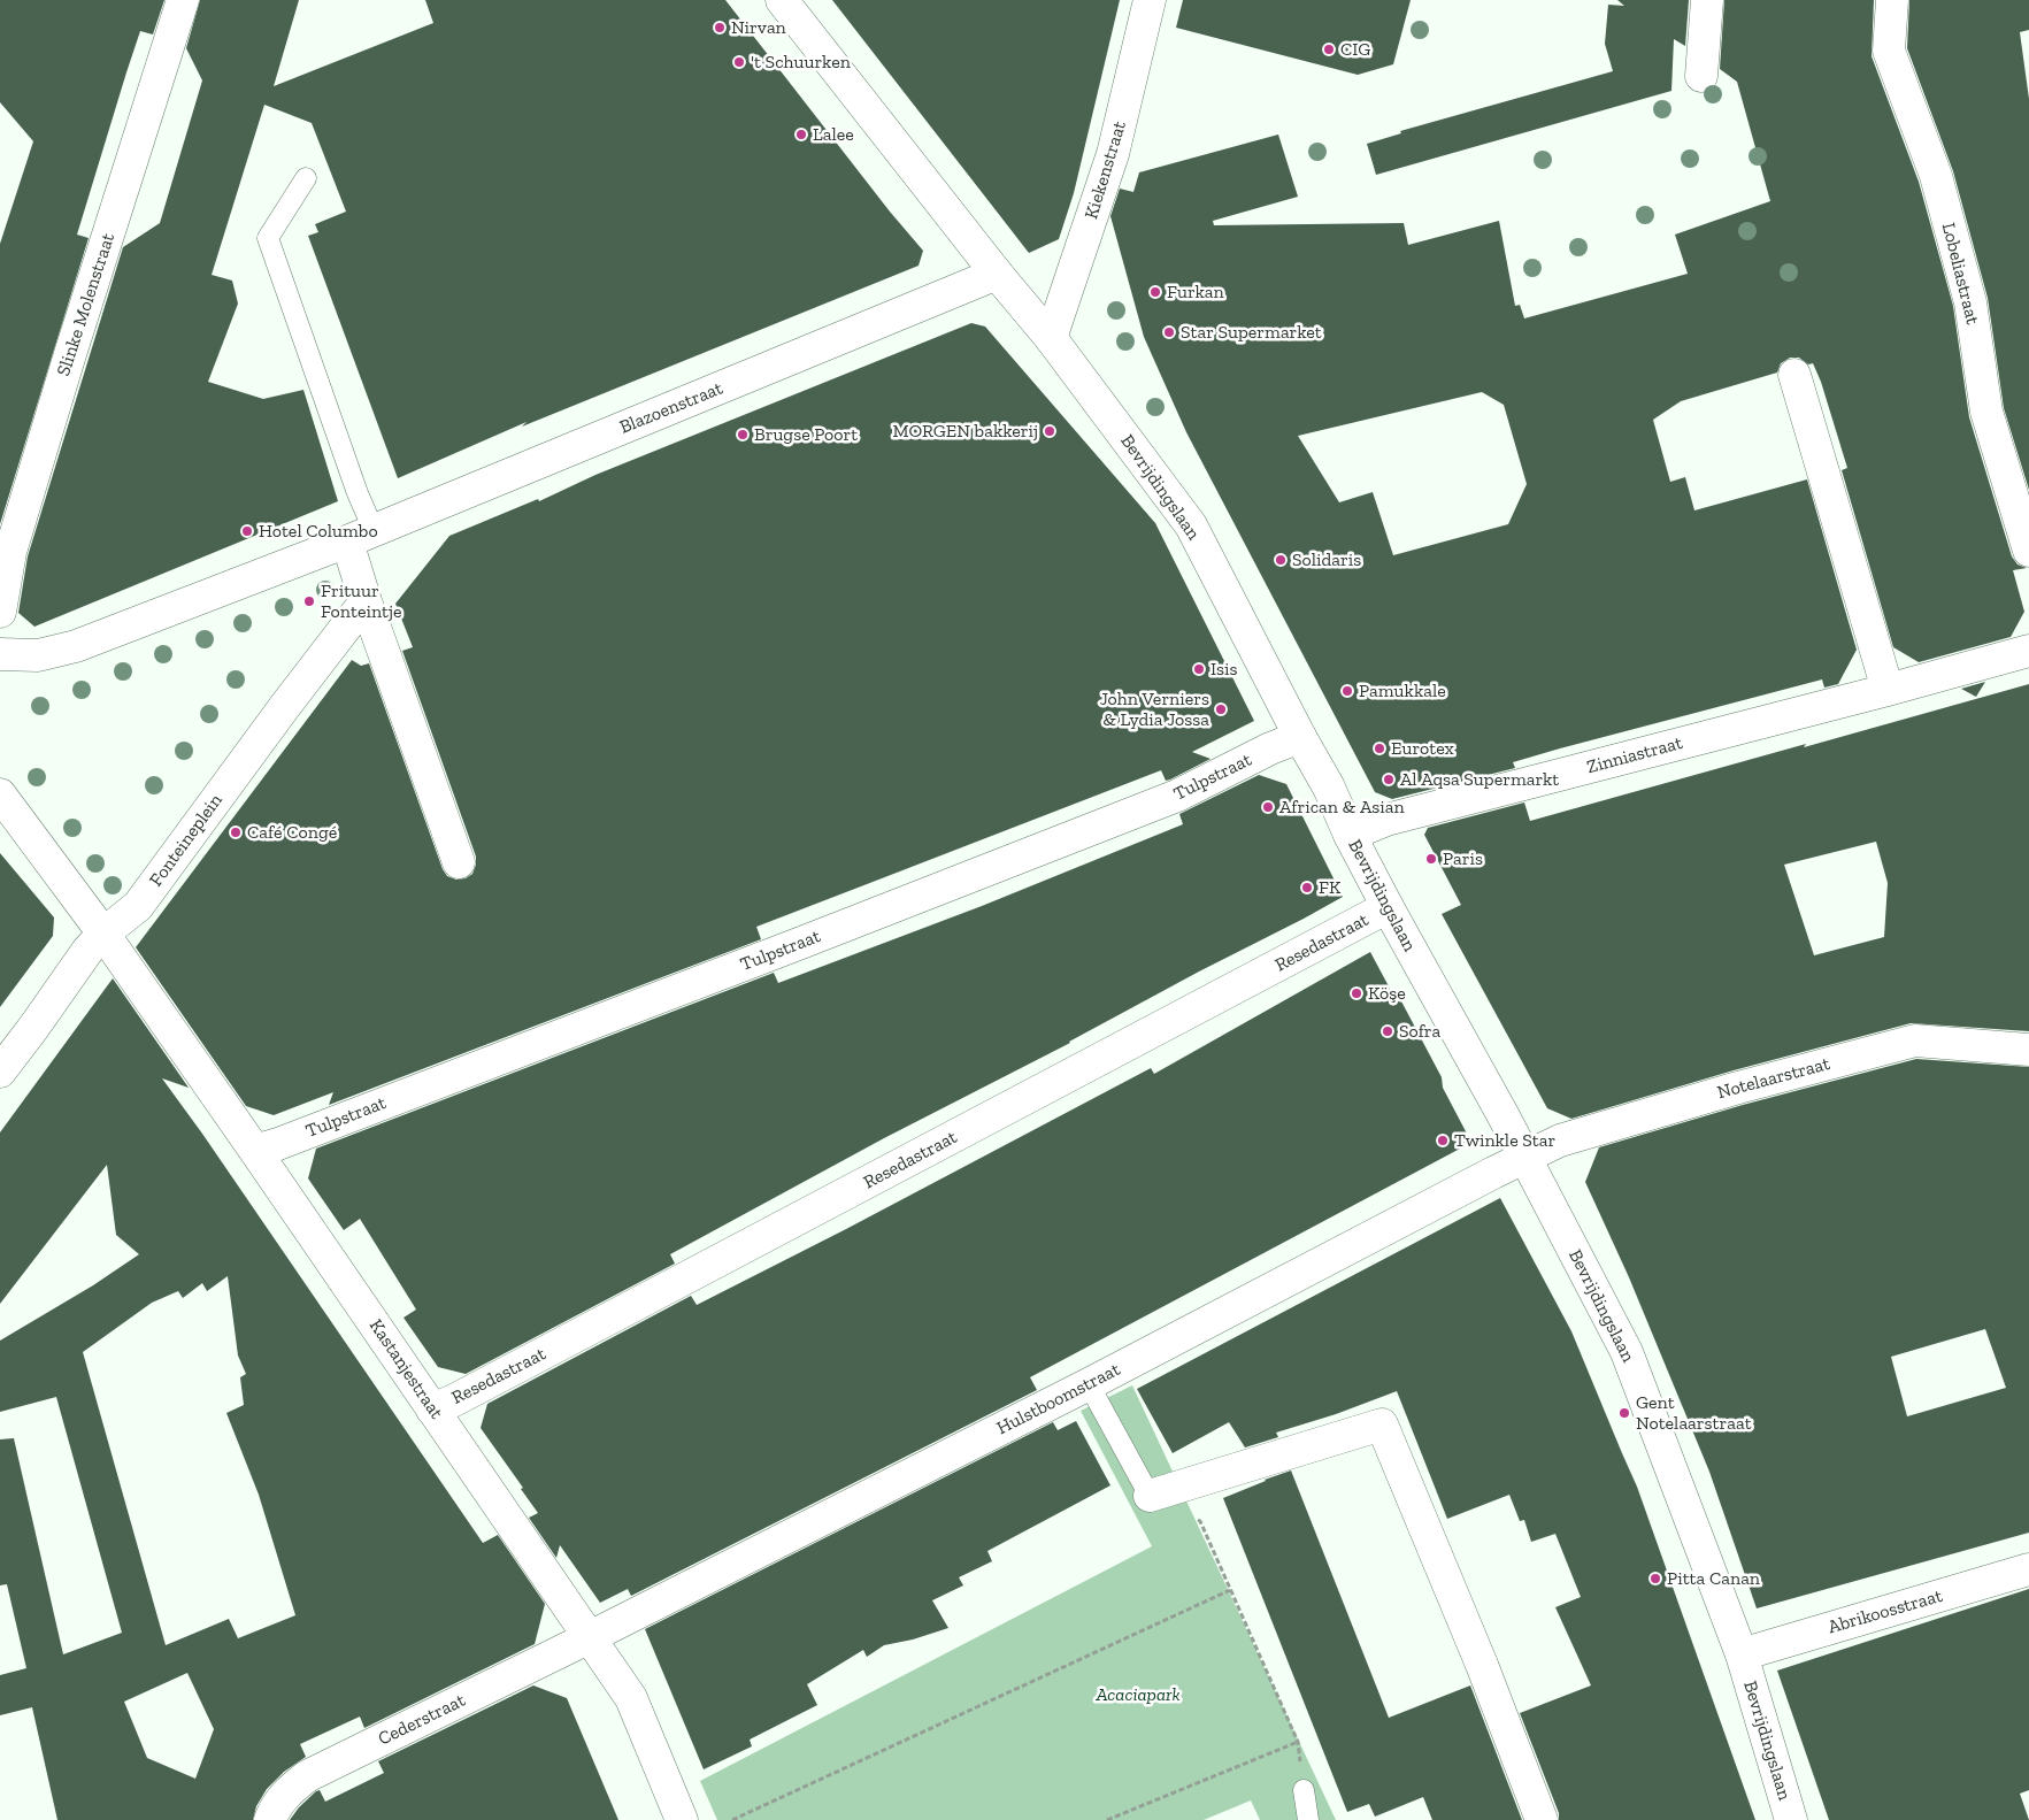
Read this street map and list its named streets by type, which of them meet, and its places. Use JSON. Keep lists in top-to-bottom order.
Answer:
{
  "streets": {
    "street": [
      "Kiekenstraat",
      "Lobeliastraat",
      "Slinke Molenstraat",
      "Blazoenstraat",
      "Bevrijdingslaan",
      "Zinniastraat",
      "Tulpstraat",
      "Fonteineplein",
      "Resedastraat",
      "Notelaarstraat",
      "Kastanjestraat",
      "Hulstboomstraat",
      "Abrikoosstraat",
      "Cederstraat"
    ]
  },
  "crossings": [
    ["Kiekenstraat", "Bevrijdingslaan"],
    ["Blazoenstraat", "Bevrijdingslaan"],
    ["Bevrijdingslaan", "Zinniastraat"],
    ["Bevrijdingslaan", "Tulpstraat"],
    ["Bevrijdingslaan", "Resedastraat"],
    ["Bevrijdingslaan", "Notelaarstraat"],
    ["Bevrijdingslaan", "Hulstboomstraat"],
    ["Bevrijdingslaan", "Abrikoosstraat"],
    ["Tulpstraat", "Kastanjestraat"],
    ["Fonteineplein", "Kastanjestraat"],
    ["Resedastraat", "Kastanjestraat"],
    ["Notelaarstraat", "Hulstboomstraat"],
    ["Kastanjestraat", "Hulstboomstraat"],
    ["Kastanjestraat", "Cederstraat"],
    ["Hulstboomstraat", "Cederstraat"]
  ],
  "parks": ["Acaciapark"],
  "places": [
    "Nirvan",
    "CIG",
    "'t Schuurken",
    "Lalee",
    "Furkan",
    "Star Supermarket",
    "MORGEN bakkerij",
    "Brugse Poort",
    "Hotel Columbo",
    "Solidaris",
    "Frituur Fonteintje",
    "Isis",
    "Pamukkale",
    "John Verniers & Lydia Jossa",
    "Eurotex",
    "Al Aqsa Supermarkt",
    "African & Asian",
    "Café Congé",
    "Paris",
    "FK",
    "Köşe",
    "Sofra",
    "Twinkle Star",
    "Gent Notelaarstraat",
    "Pitta Canan"
  ]
}
